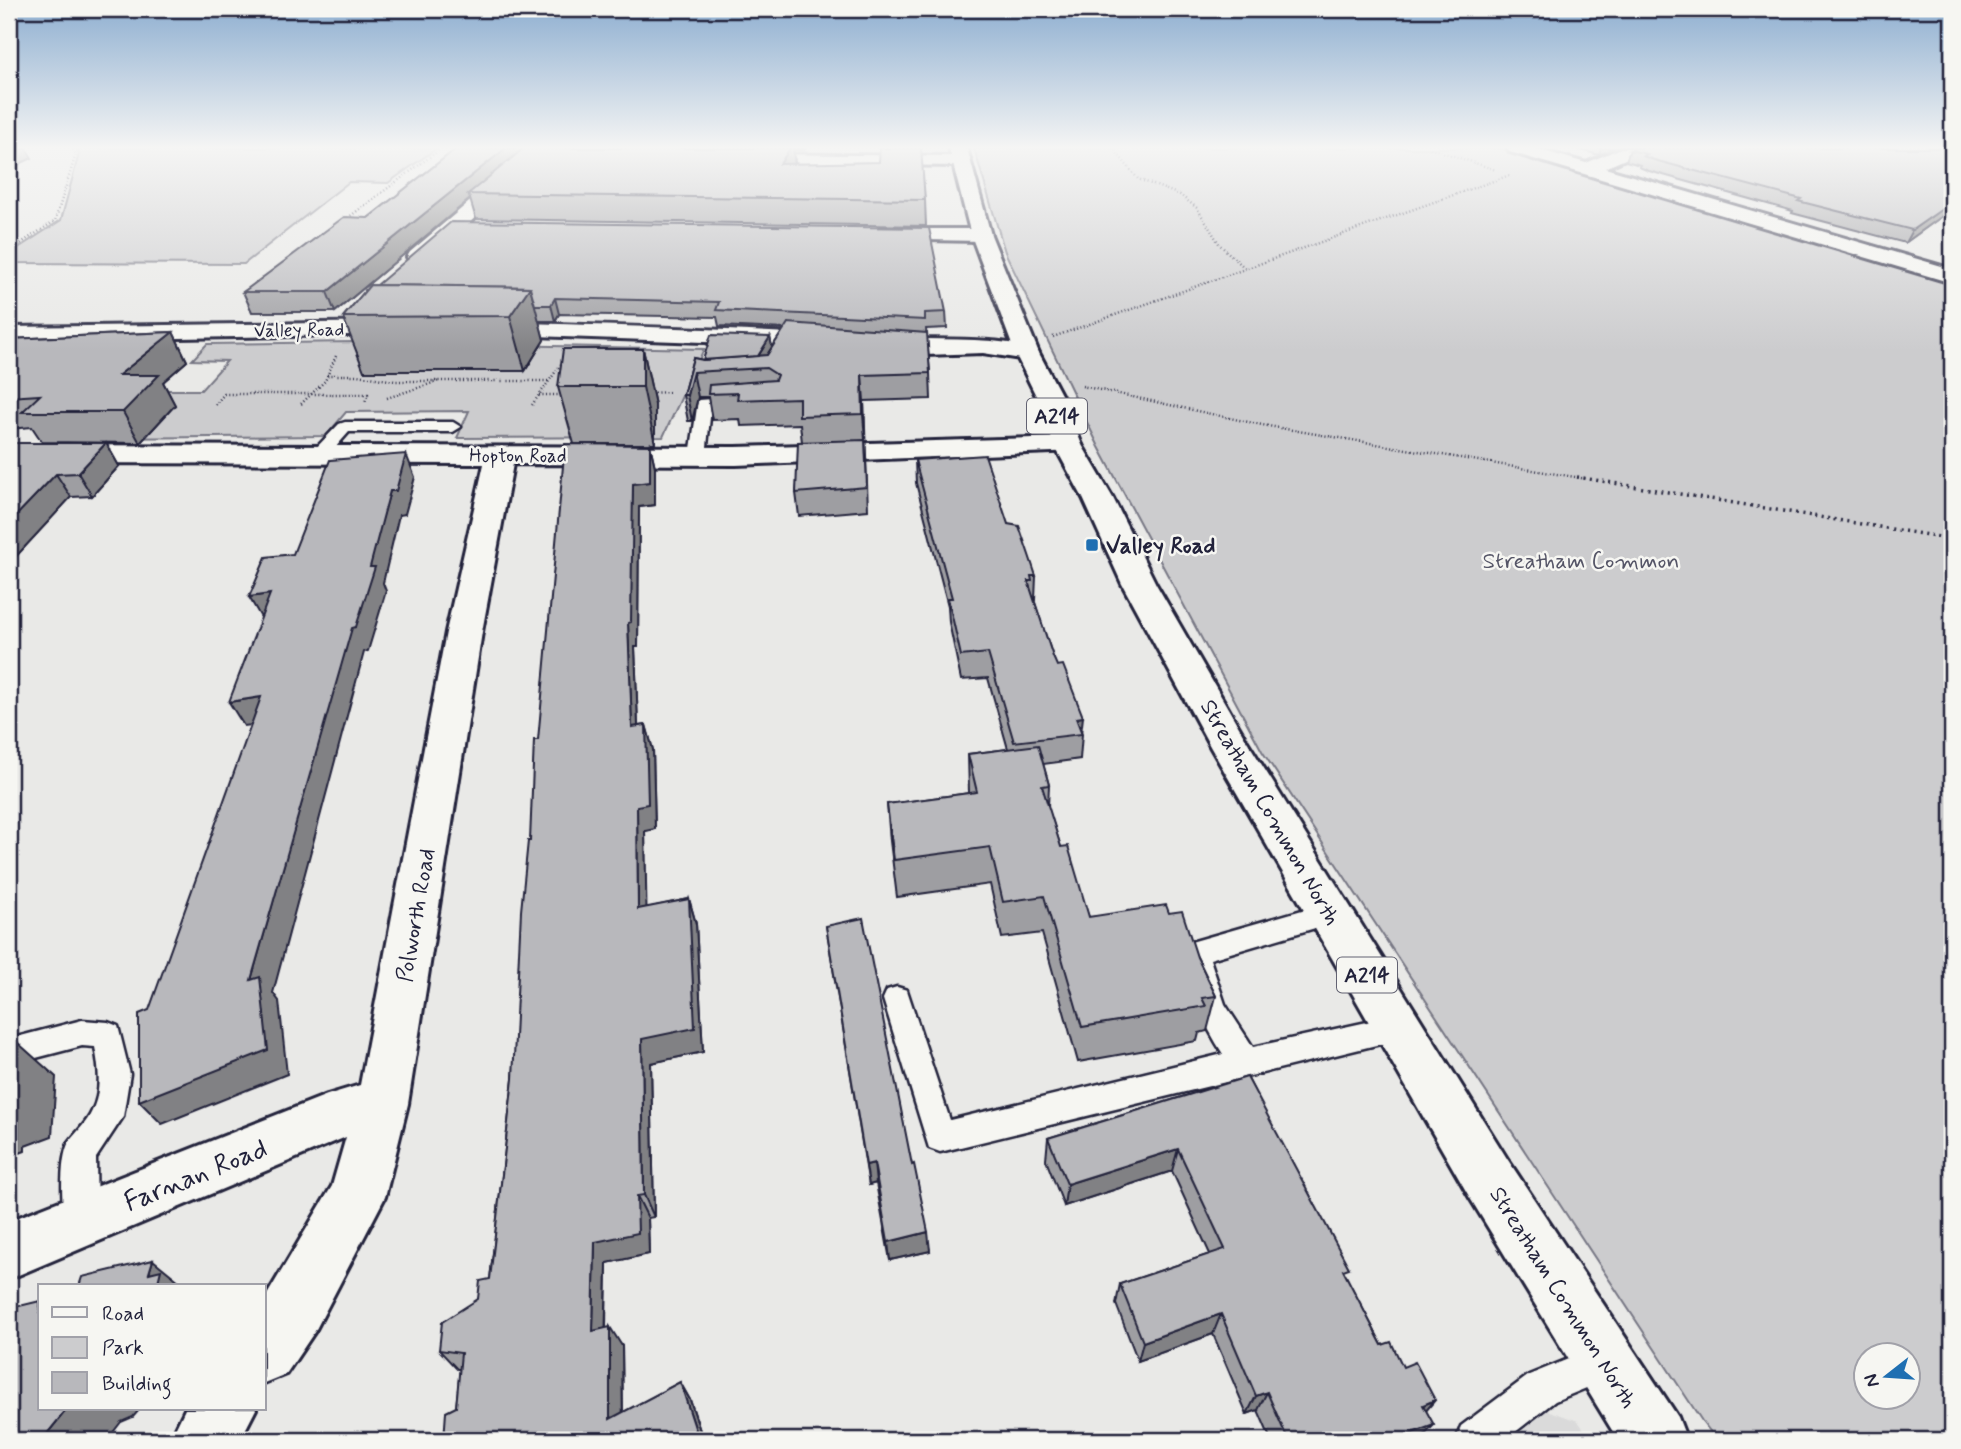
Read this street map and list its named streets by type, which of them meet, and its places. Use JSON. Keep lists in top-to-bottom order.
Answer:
{
  "streets": {
    "street": [
      "Valley Road",
      "A214",
      "Hopton Road",
      "Streatham Common North",
      "Polworth Road",
      "Farnan Road"
    ]
  },
  "crossings": [
    ["Hopton Road", "Streatham Common North"],
    ["Hopton Road", "Polworth Road"],
    ["Polworth Road", "Farnan Road"]
  ],
  "parks": ["Streatham Common"],
  "places": {
    "transit": ["Valley Road"]
  },
  "legend": ["Road", "Park", "Building"],
  "north": "left"
}
